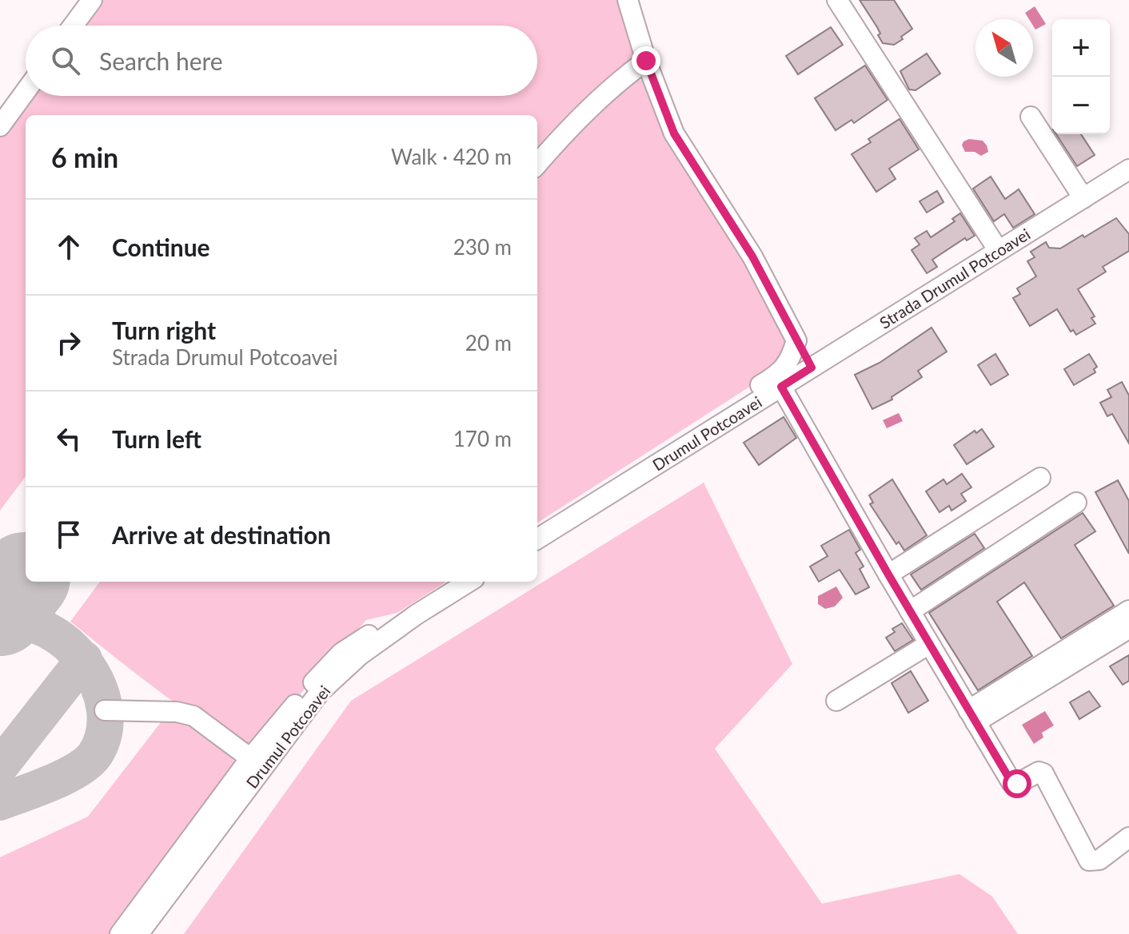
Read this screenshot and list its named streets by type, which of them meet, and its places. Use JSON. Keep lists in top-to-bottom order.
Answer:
{
  "streets": {
    "street": ["Strada Drumul Potcoavei", "Drumul Potcoavei"]
  },
  "crossings": [
    ["Strada Drumul Potcoavei", "Drumul Potcoavei"]
  ],
  "north": "top left",
  "page": {
    "map_buttons": ["+", "−"],
    "search": "Search here",
    "heading": ["6 min", "Walk · 420 m"],
    "list": [
      ["Continue", "230 m"],
      ["Turn right", "Strada Drumul Potcoavei", "20 m"],
      ["Turn left", "170 m"],
      "Arrive at destination"
    ]
  }
}
